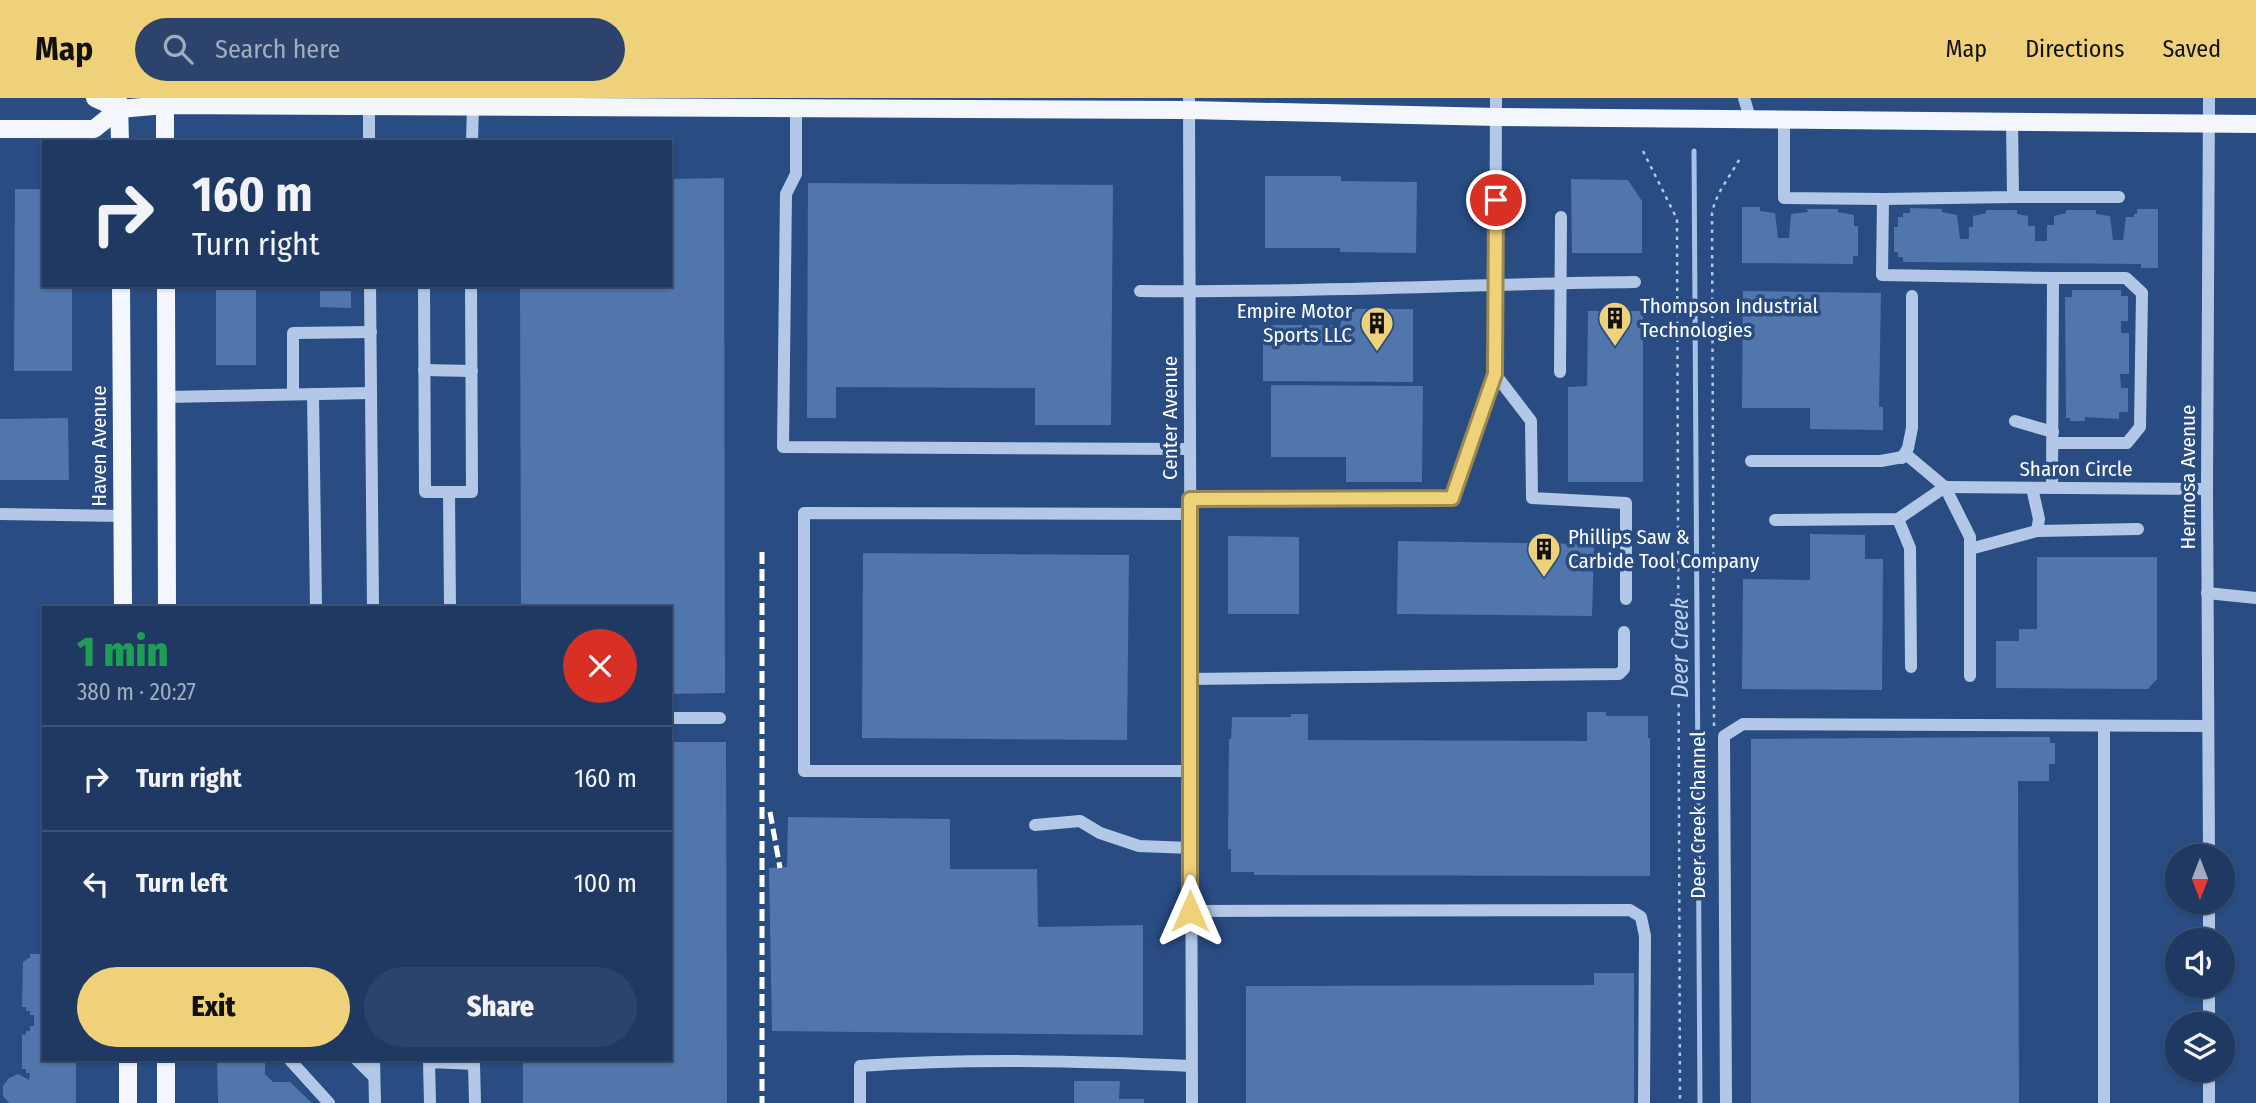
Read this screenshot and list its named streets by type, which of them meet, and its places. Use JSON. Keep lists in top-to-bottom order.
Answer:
{
  "streets": {
    "main road": ["Haven Avenue"],
    "street": ["Center Avenue", "Sharon Circle", "Hermosa Avenue"],
    "path": ["Deer Creek Channel"]
  },
  "crossings": [
    ["Sharon Circle", "Hermosa Avenue"]
  ],
  "water": ["Deer Creek"],
  "places": {
    "building": ["Thompson Industrial Technologies", "Empire Motor Sports LLC", "Phillips Saw & Carbide Tool Company"]
  },
  "north": "bottom",
  "page": {
    "header": "Map",
    "search": "Search here",
    "nav": ["Map", "Directions", "Saved"],
    "turn": ["160 m", "Turn right"],
    "heading": ["1 min", "380 m · 20:27"],
    "list": [
      {
        "name": "Turn right",
        "value": "160 m"
      },
      {
        "name": "Turn left",
        "value": "100 m"
      }
    ],
    "buttons": ["Exit", "Share"]
  }
}
